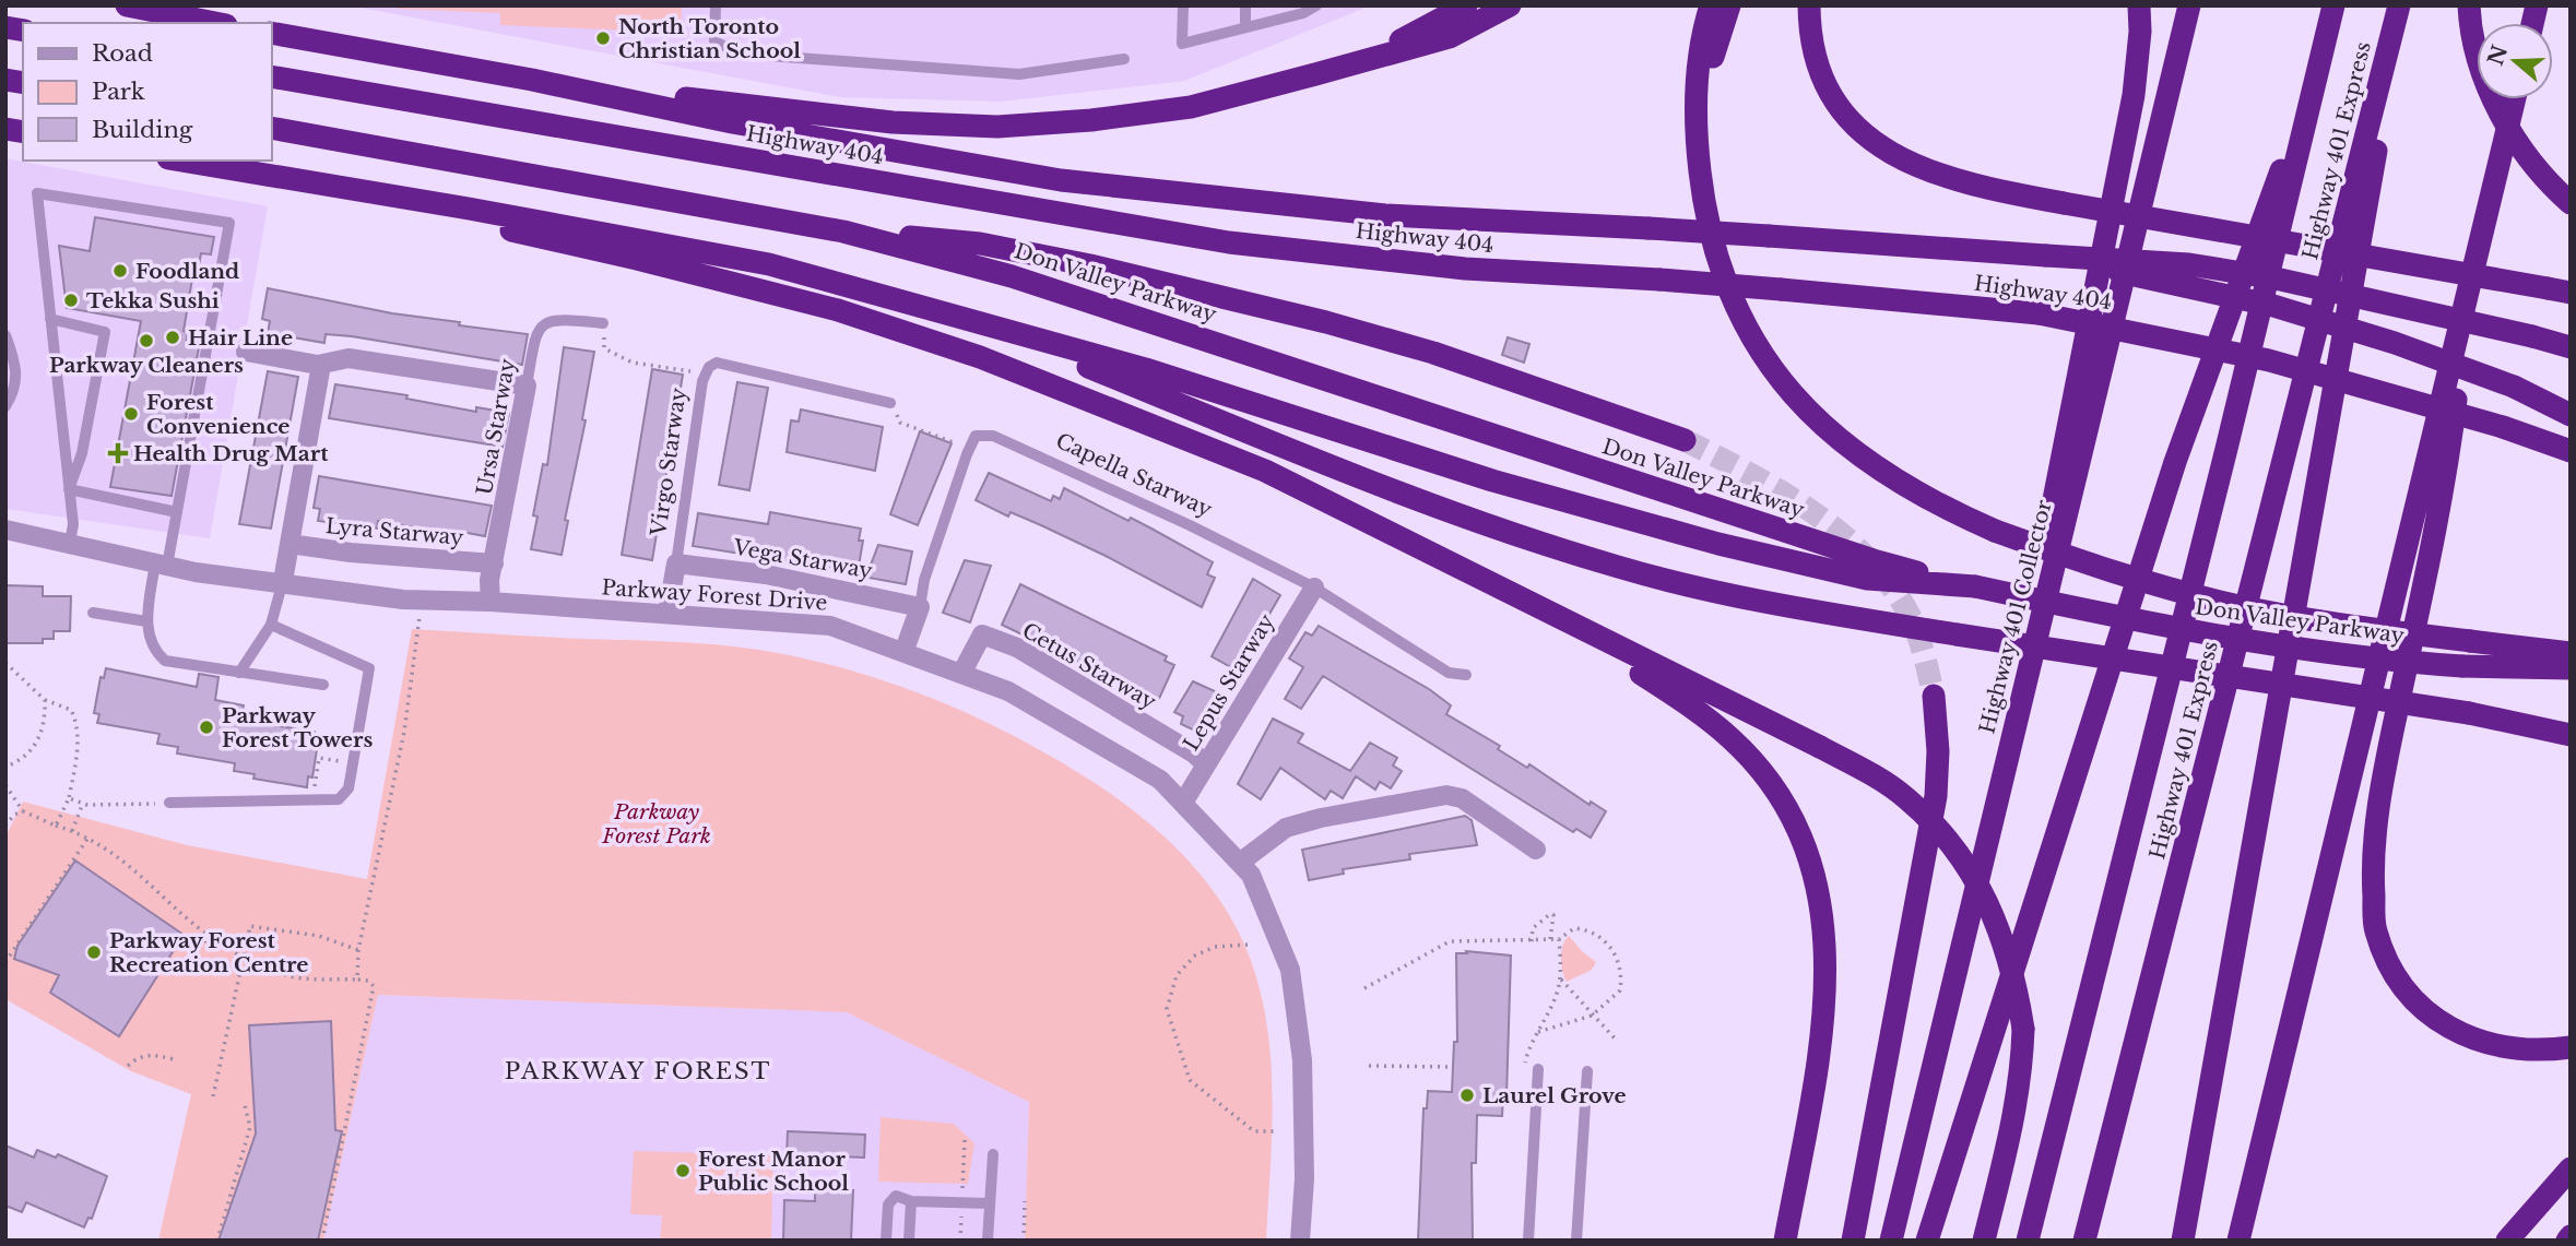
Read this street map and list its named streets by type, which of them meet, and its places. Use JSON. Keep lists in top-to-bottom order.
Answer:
{
  "streets": {
    "highway": [
      "Highway 404",
      "Highway 401 Express",
      "Don Valley Parkway",
      "Highway 401 Collector"
    ],
    "street": [
      "Ursa Starway",
      "Virgo Starway",
      "Capella Starway",
      "Lyra Starway",
      "Vega Starway",
      "Parkway Forest Drive",
      "Cetus Starway",
      "Lepus Starway"
    ]
  },
  "crossings": [
    ["Ursa Starway", "Lyra Starway"],
    ["Ursa Starway", "Parkway Forest Drive"],
    ["Virgo Starway", "Vega Starway"],
    ["Virgo Starway", "Parkway Forest Drive"],
    ["Capella Starway", "Vega Starway"],
    ["Capella Starway", "Parkway Forest Drive"],
    ["Capella Starway", "Lepus Starway"],
    ["Parkway Forest Drive", "Cetus Starway"],
    ["Parkway Forest Drive", "Lepus Starway"],
    ["Cetus Starway", "Lepus Starway"]
  ],
  "districts": ["PARKWAY FOREST"],
  "parks": ["Parkway Forest Park"],
  "places": {
    "other": [
      "North Toronto Christian School",
      "Foodland",
      "Tekka Sushi",
      "Hair Line",
      "Parkway Cleaners",
      "Forest Convenience",
      "Parkway Forest Towers",
      "Parkway Forest Recreation Centre",
      "Laurel Grove",
      "Forest Manor Public School"
    ],
    "health": ["Health Drug Mart"]
  },
  "legend": ["Road", "Park", "Building"],
  "north": "left"
}
